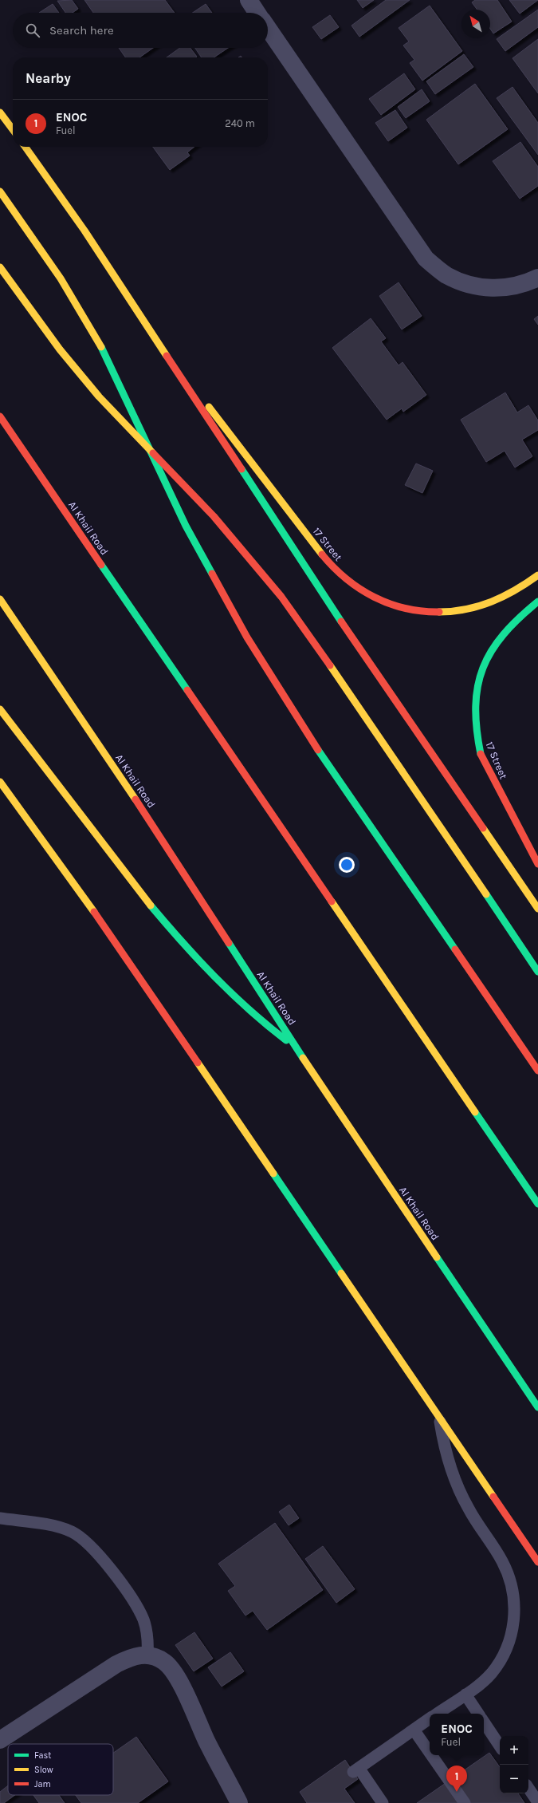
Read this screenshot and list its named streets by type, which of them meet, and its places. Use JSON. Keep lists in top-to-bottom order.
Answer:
{
  "streets": {
    "main road": ["Al Khail Road", "17 Street"]
  },
  "legend": ["Fast", "Slow", "Jam"],
  "north": "top left",
  "page": {
    "search": "Search here",
    "heading": "Nearby",
    "list": [
      {
        "mark": "1",
        "name": "ENOC",
        "note": "Fuel",
        "value": "240 m"
      }
    ],
    "popup": ["ENOC", "Fuel"],
    "map_buttons": ["+", "−"],
    "pins": "1"
  }
}
